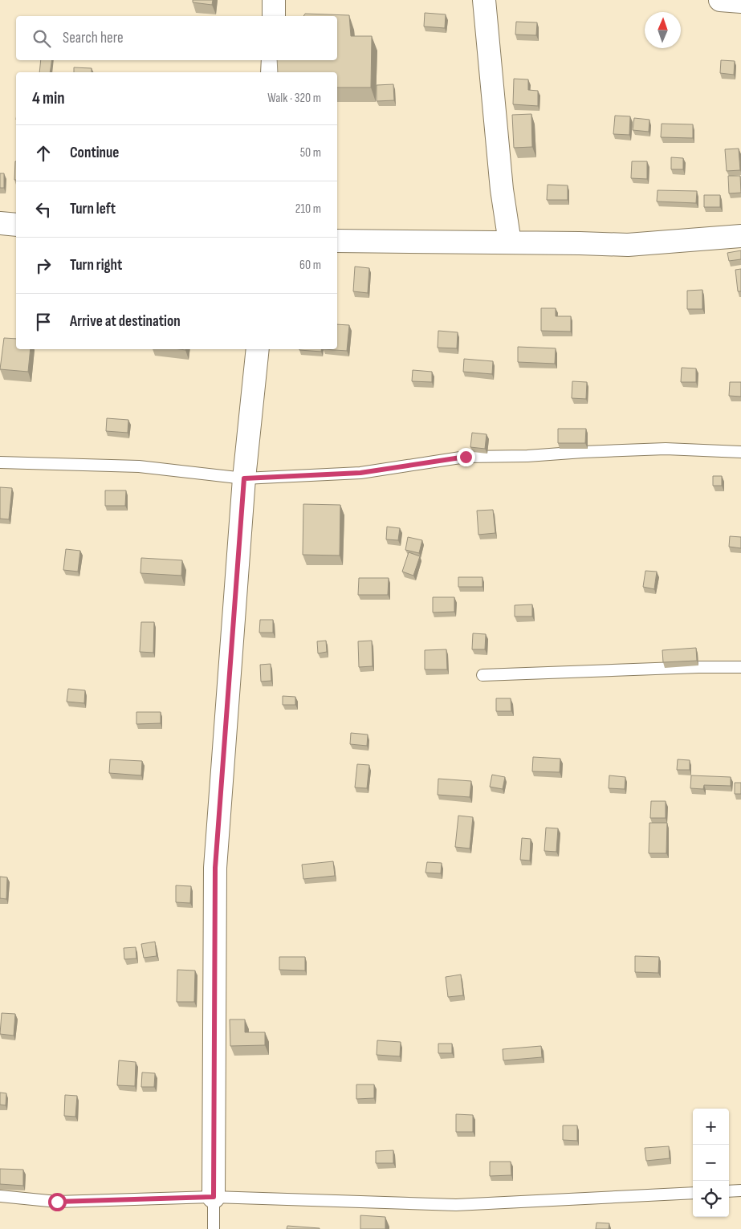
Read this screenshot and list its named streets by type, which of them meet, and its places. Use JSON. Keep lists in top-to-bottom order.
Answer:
{
  "north": "top",
  "page": {
    "search": "Search here",
    "heading": ["4 min", "Walk · 320 m"],
    "list": [
      ["Continue", "50 m"],
      ["Turn left", "210 m"],
      ["Turn right", "60 m"],
      "Arrive at destination"
    ],
    "map_buttons": ["+", "−"]
  }
}
